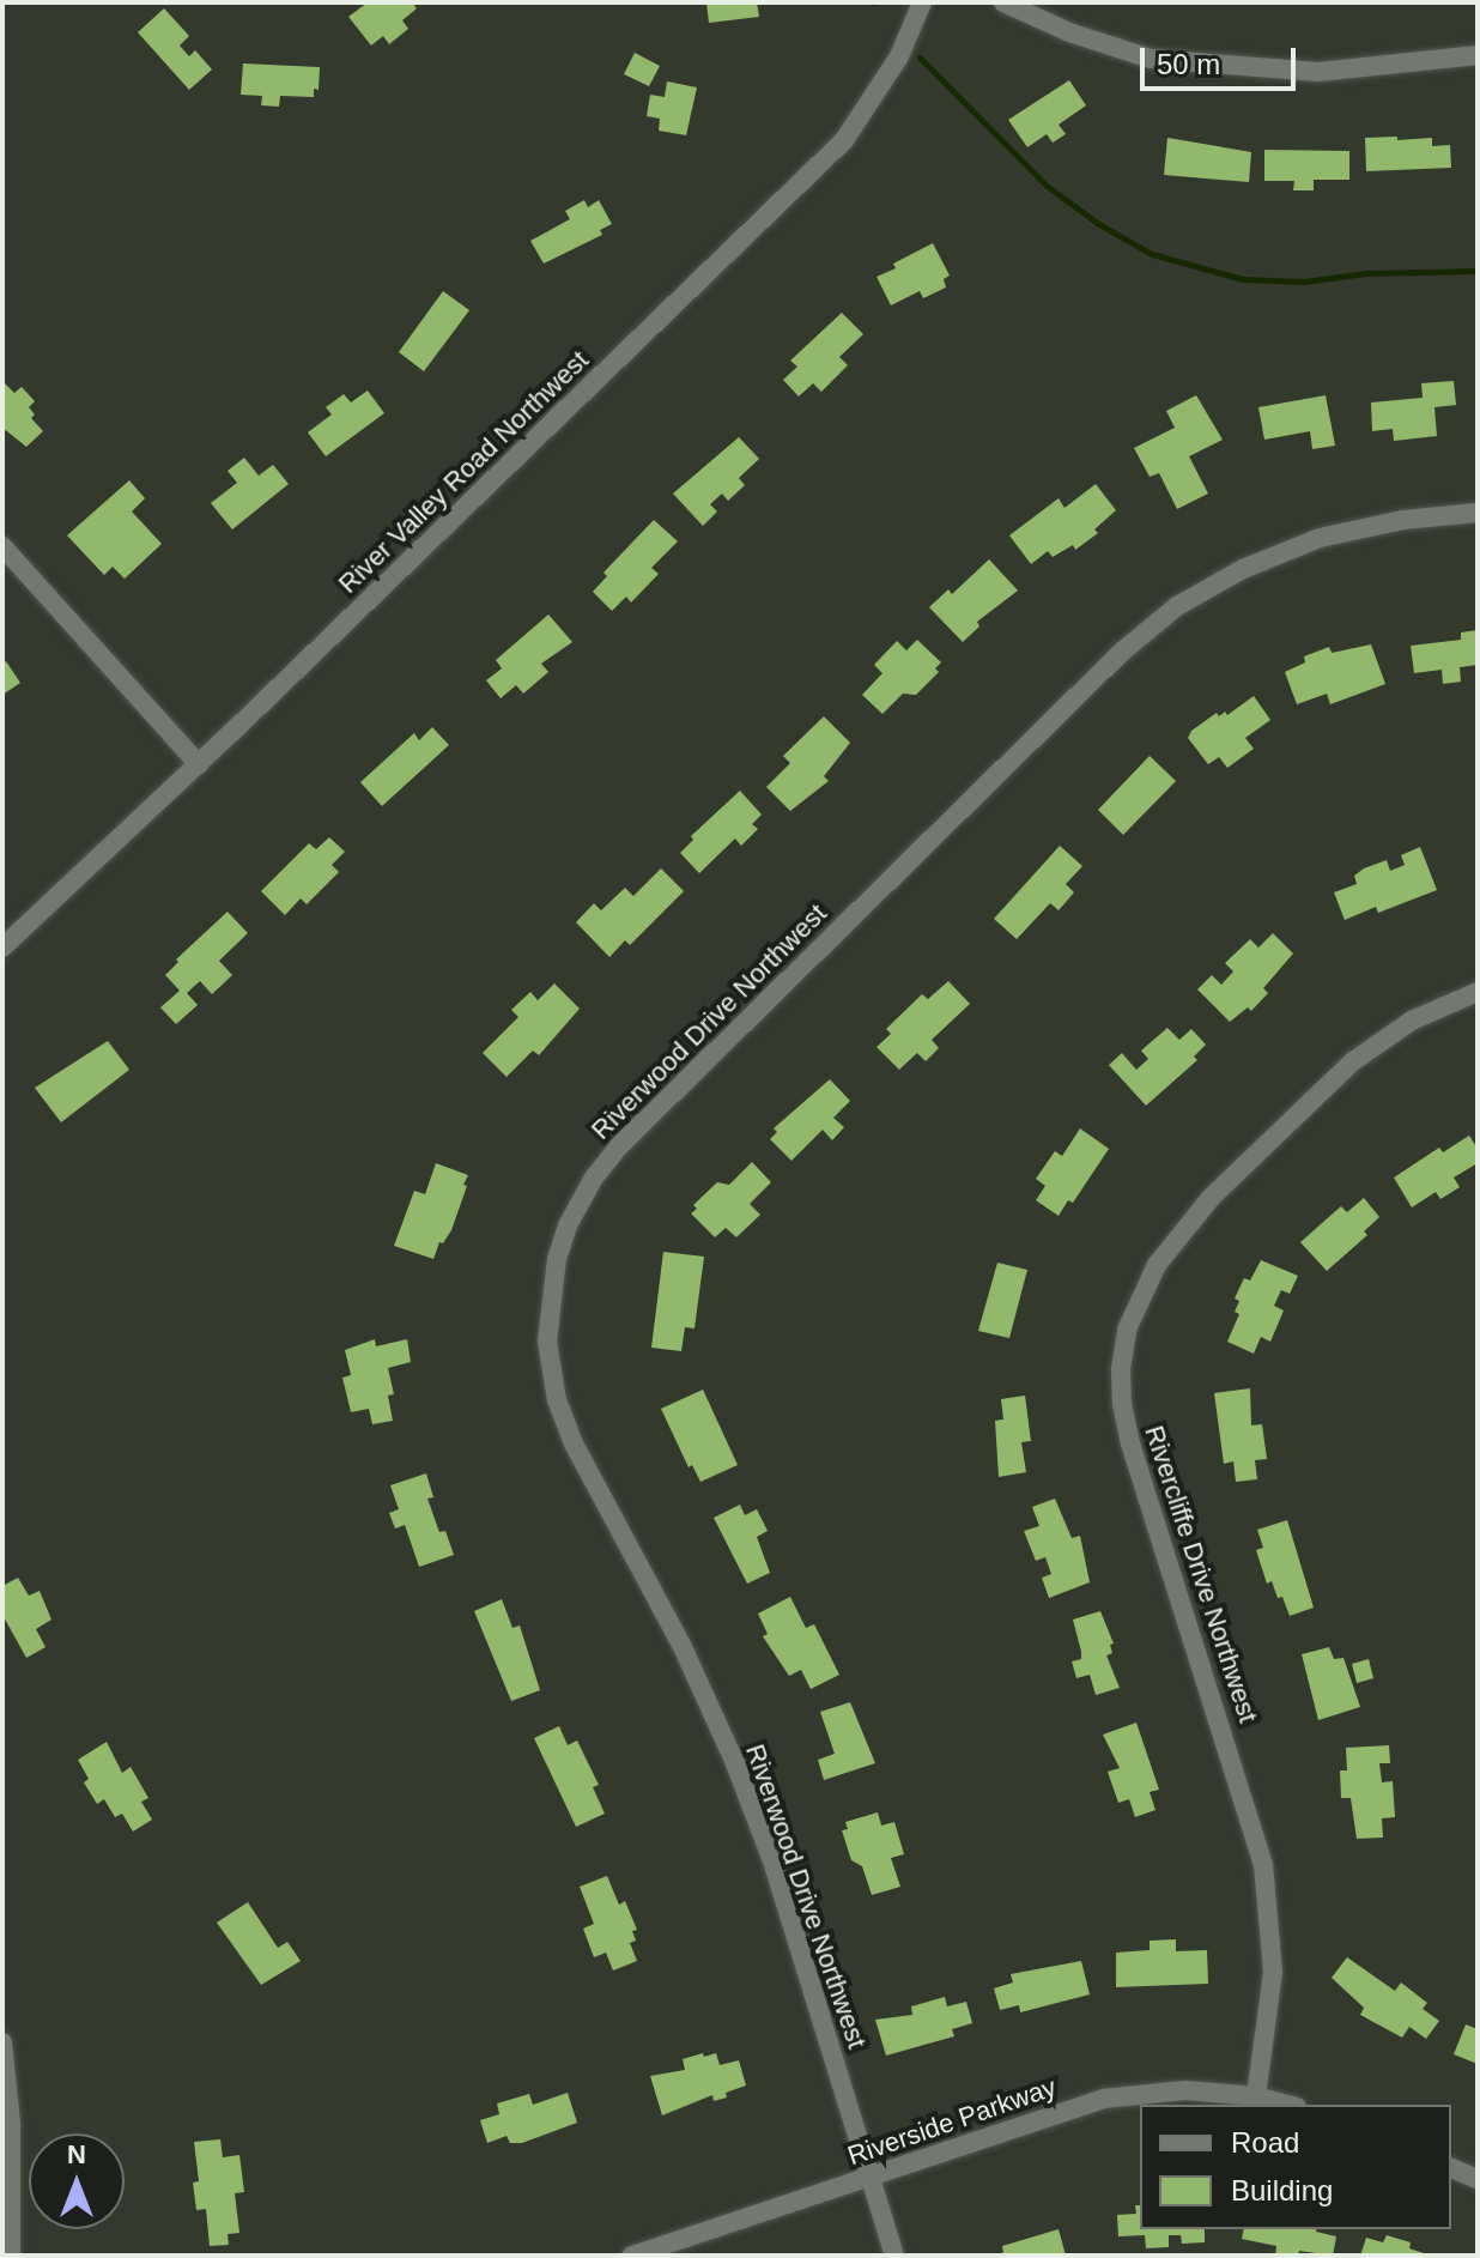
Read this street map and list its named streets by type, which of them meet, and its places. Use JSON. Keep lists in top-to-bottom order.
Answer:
{
  "streets": {
    "street": [
      "River Valley Road Northwest",
      "Riverwood Drive Northwest",
      "Rivercliffe Drive Northwest",
      "Riverside Parkway"
    ]
  },
  "crossings": [
    ["Riverwood Drive Northwest", "Riverside Parkway"],
    ["Rivercliffe Drive Northwest", "Riverside Parkway"]
  ],
  "legend": ["Road", "Building"],
  "scale_bar": "50 m",
  "north": "top"
}
